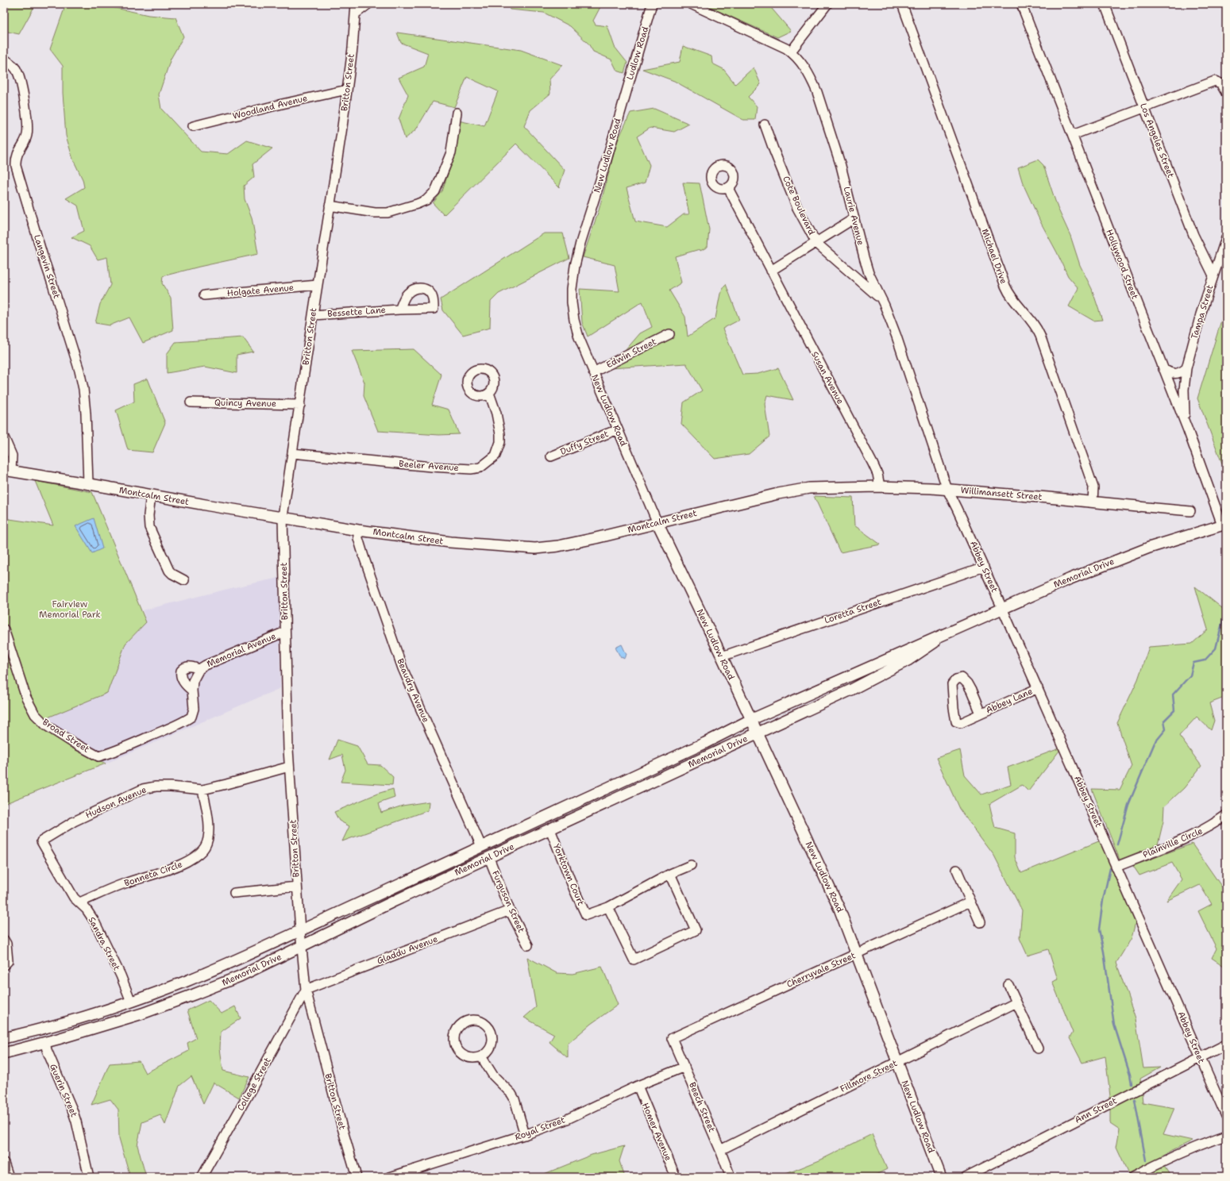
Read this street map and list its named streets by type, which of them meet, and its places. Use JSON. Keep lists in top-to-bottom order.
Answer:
{
  "streets": {
    "main road": [
      "New Ludlow Road",
      "Willimansett Street",
      "Montcalm Street",
      "Memorial Drive"
    ],
    "street": [
      "Ludlow Road",
      "Britton Street",
      "Woodland Avenue",
      "Los Angeles Street",
      "Cote Boulevard",
      "Laurie Avenue",
      "Michael Drive",
      "Hollywood Street",
      "Langevin Street",
      "Holgate Avenue",
      "Bessette Lane",
      "Tampa Street",
      "Edwin Street",
      "Susan Avenue",
      "Quincy Avenue",
      "Duffy Street",
      "Beeler Avenue",
      "Abbey Street",
      "Loretta Street",
      "Memorial Avenue",
      "Beaudry Avenue",
      "Abbey Lane",
      "Broad Street",
      "Hudson Avenue",
      "Plainville Circle",
      "Bonneta Circle",
      "Yorktown Court",
      "Furguson Street",
      "Sandra Street",
      "Gladdu Avenue",
      "Cherryvale Street",
      "Fillmore Street",
      "College Street",
      "Guerin Street",
      "Beech Street",
      "Ann Street",
      "Royal Street",
      "Homer Avenue"
    ]
  },
  "crossings": [
    ["Ludlow Road", "New Ludlow Road"],
    ["Britton Street", "Woodland Avenue"],
    ["Britton Street", "Holgate Avenue"],
    ["Britton Street", "Bessette Lane"],
    ["Britton Street", "Quincy Avenue"],
    ["Britton Street", "Beeler Avenue"],
    ["Britton Street", "Montcalm Street"],
    ["Britton Street", "Memorial Drive"],
    ["Britton Street", "Memorial Avenue"],
    ["Britton Street", "Hudson Avenue"],
    ["Britton Street", "Gladdu Avenue"],
    ["Britton Street", "College Street"],
    ["Los Angeles Street", "Tampa Street"],
    ["New Ludlow Road", "Edwin Street"],
    ["New Ludlow Road", "Duffy Street"],
    ["New Ludlow Road", "Montcalm Street"],
    ["New Ludlow Road", "Memorial Drive"],
    ["New Ludlow Road", "Loretta Street"],
    ["New Ludlow Road", "Cherryvale Street"],
    ["New Ludlow Road", "Fillmore Street"],
    ["Cote Boulevard", "Laurie Avenue"],
    ["Laurie Avenue", "Willimansett Street"],
    ["Laurie Avenue", "Abbey Street"],
    ["Michael Drive", "Willimansett Street"],
    ["Hollywood Street", "Tampa Street"],
    ["Hollywood Street", "Memorial Drive"],
    ["Langevin Street", "Montcalm Street"],
    ["Susan Avenue", "Willimansett Street"],
    ["Willimansett Street", "Montcalm Street"],
    ["Willimansett Street", "Abbey Street"],
    ["Montcalm Street", "Beaudry Avenue"],
    ["Abbey Street", "Memorial Drive"],
    ["Abbey Street", "Loretta Street"],
    ["Abbey Street", "Abbey Lane"],
    ["Abbey Street", "Plainville Circle"],
    ["Abbey Street", "Ann Street"],
    ["Memorial Drive", "Beaudry Avenue"],
    ["Memorial Drive", "Yorktown Court"],
    ["Memorial Drive", "Furguson Street"],
    ["Memorial Drive", "Sandra Street"],
    ["Memorial Drive", "Guerin Street"],
    ["Memorial Avenue", "Broad Street"],
    ["Hudson Avenue", "Bonneta Circle"],
    ["Hudson Avenue", "Sandra Street"],
    ["Bonneta Circle", "Sandra Street"],
    ["Furguson Street", "Gladdu Avenue"],
    ["Gladdu Avenue", "College Street"],
    ["Cherryvale Street", "Beech Street"],
    ["Fillmore Street", "Beech Street"],
    ["Beech Street", "Royal Street"],
    ["Royal Street", "Homer Avenue"]
  ],
  "parks": ["Fairview Memorial Park"]
}
